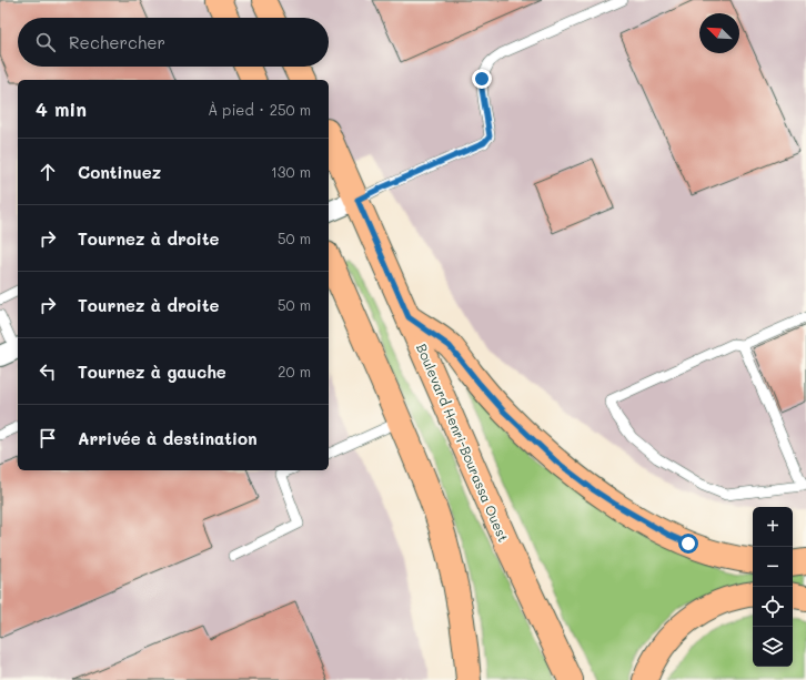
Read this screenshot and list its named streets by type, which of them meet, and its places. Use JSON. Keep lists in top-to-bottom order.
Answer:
{
  "streets": {
    "main road": ["Boulevard Henri-Bourassa Ouest"]
  },
  "north": "top left",
  "page": {
    "search": "Rechercher",
    "heading": ["4 min", "À pied · 250 m"],
    "list": [
      ["Continuez", "130 m"],
      ["Tournez à droite", "50 m"],
      ["Tournez à droite", "50 m"],
      ["Tournez à gauche", "20 m"],
      "Arrivée à destination"
    ],
    "map_buttons": ["+", "−"]
  }
}
